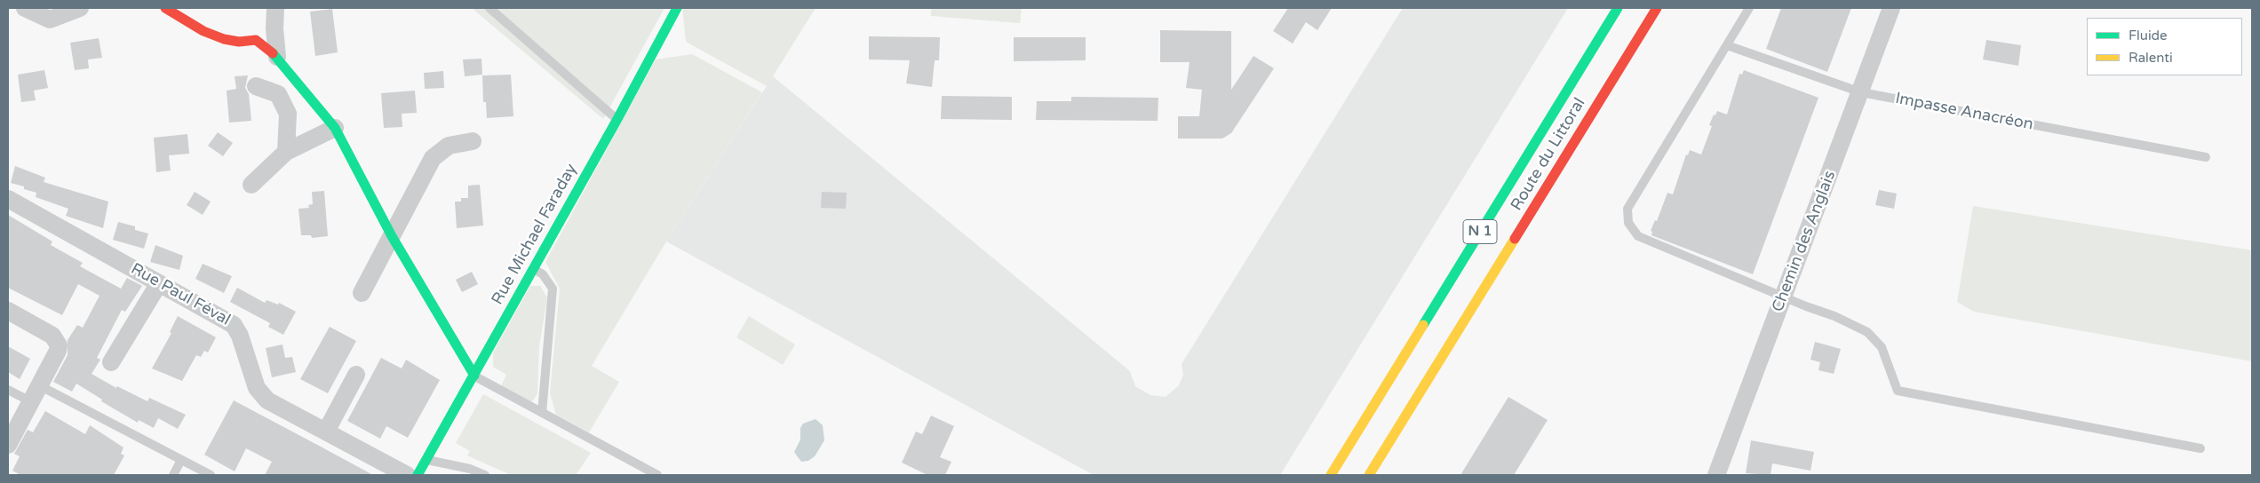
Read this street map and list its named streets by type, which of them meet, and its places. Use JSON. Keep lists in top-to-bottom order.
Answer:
{
  "streets": {
    "main road": ["Route du Littoral", "N 1", "Rue Michael Faraday"],
    "street": ["Chemin des Anglais", "Rue Paul Féval"],
    "lane": ["Impasse Anacréon"]
  },
  "crossings": [
    ["Impasse Anacréon", "Chemin des Anglais"]
  ],
  "legend": ["Fluide", "Ralenti"]
}
